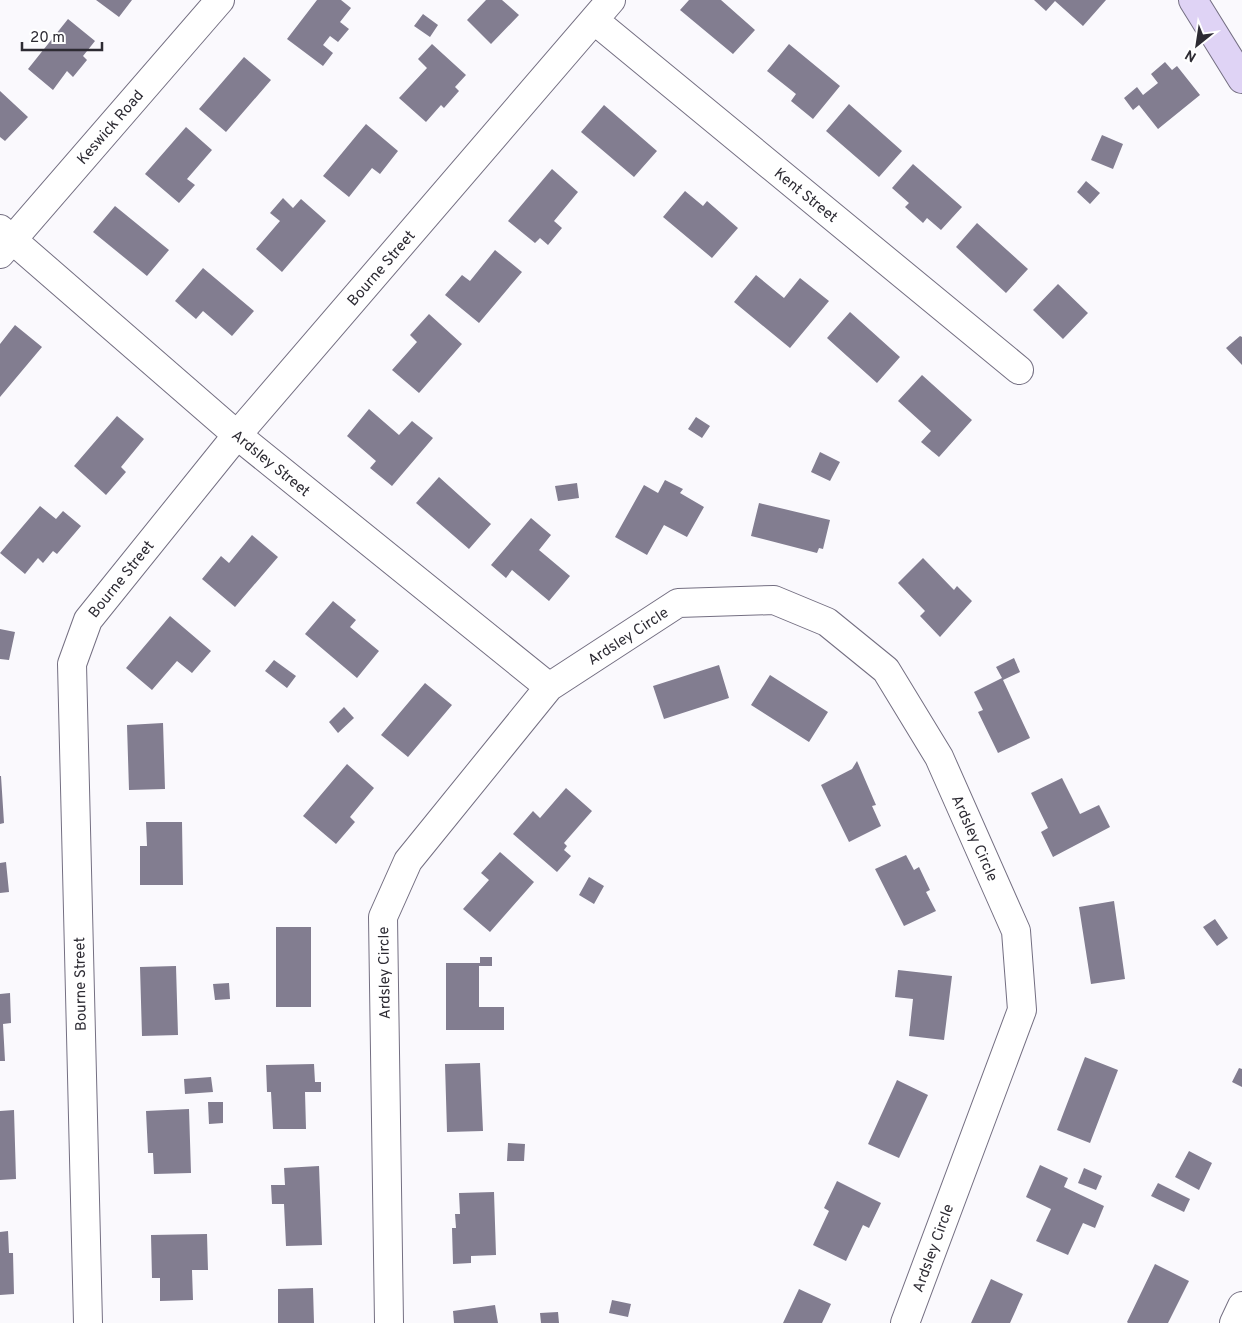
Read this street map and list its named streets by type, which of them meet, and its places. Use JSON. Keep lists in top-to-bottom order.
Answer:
{
  "streets": {
    "street": [
      "Keswick Road",
      "Kent Street",
      "Bourne Street",
      "Ardsley Street",
      "Ardsley Circle"
    ]
  },
  "crossings": [
    ["Keswick Road", "Ardsley Street"],
    ["Kent Street", "Bourne Street"],
    ["Bourne Street", "Ardsley Street"],
    ["Ardsley Street", "Ardsley Circle"]
  ],
  "scale_bar": "20 m",
  "north": "bottom left"
}
